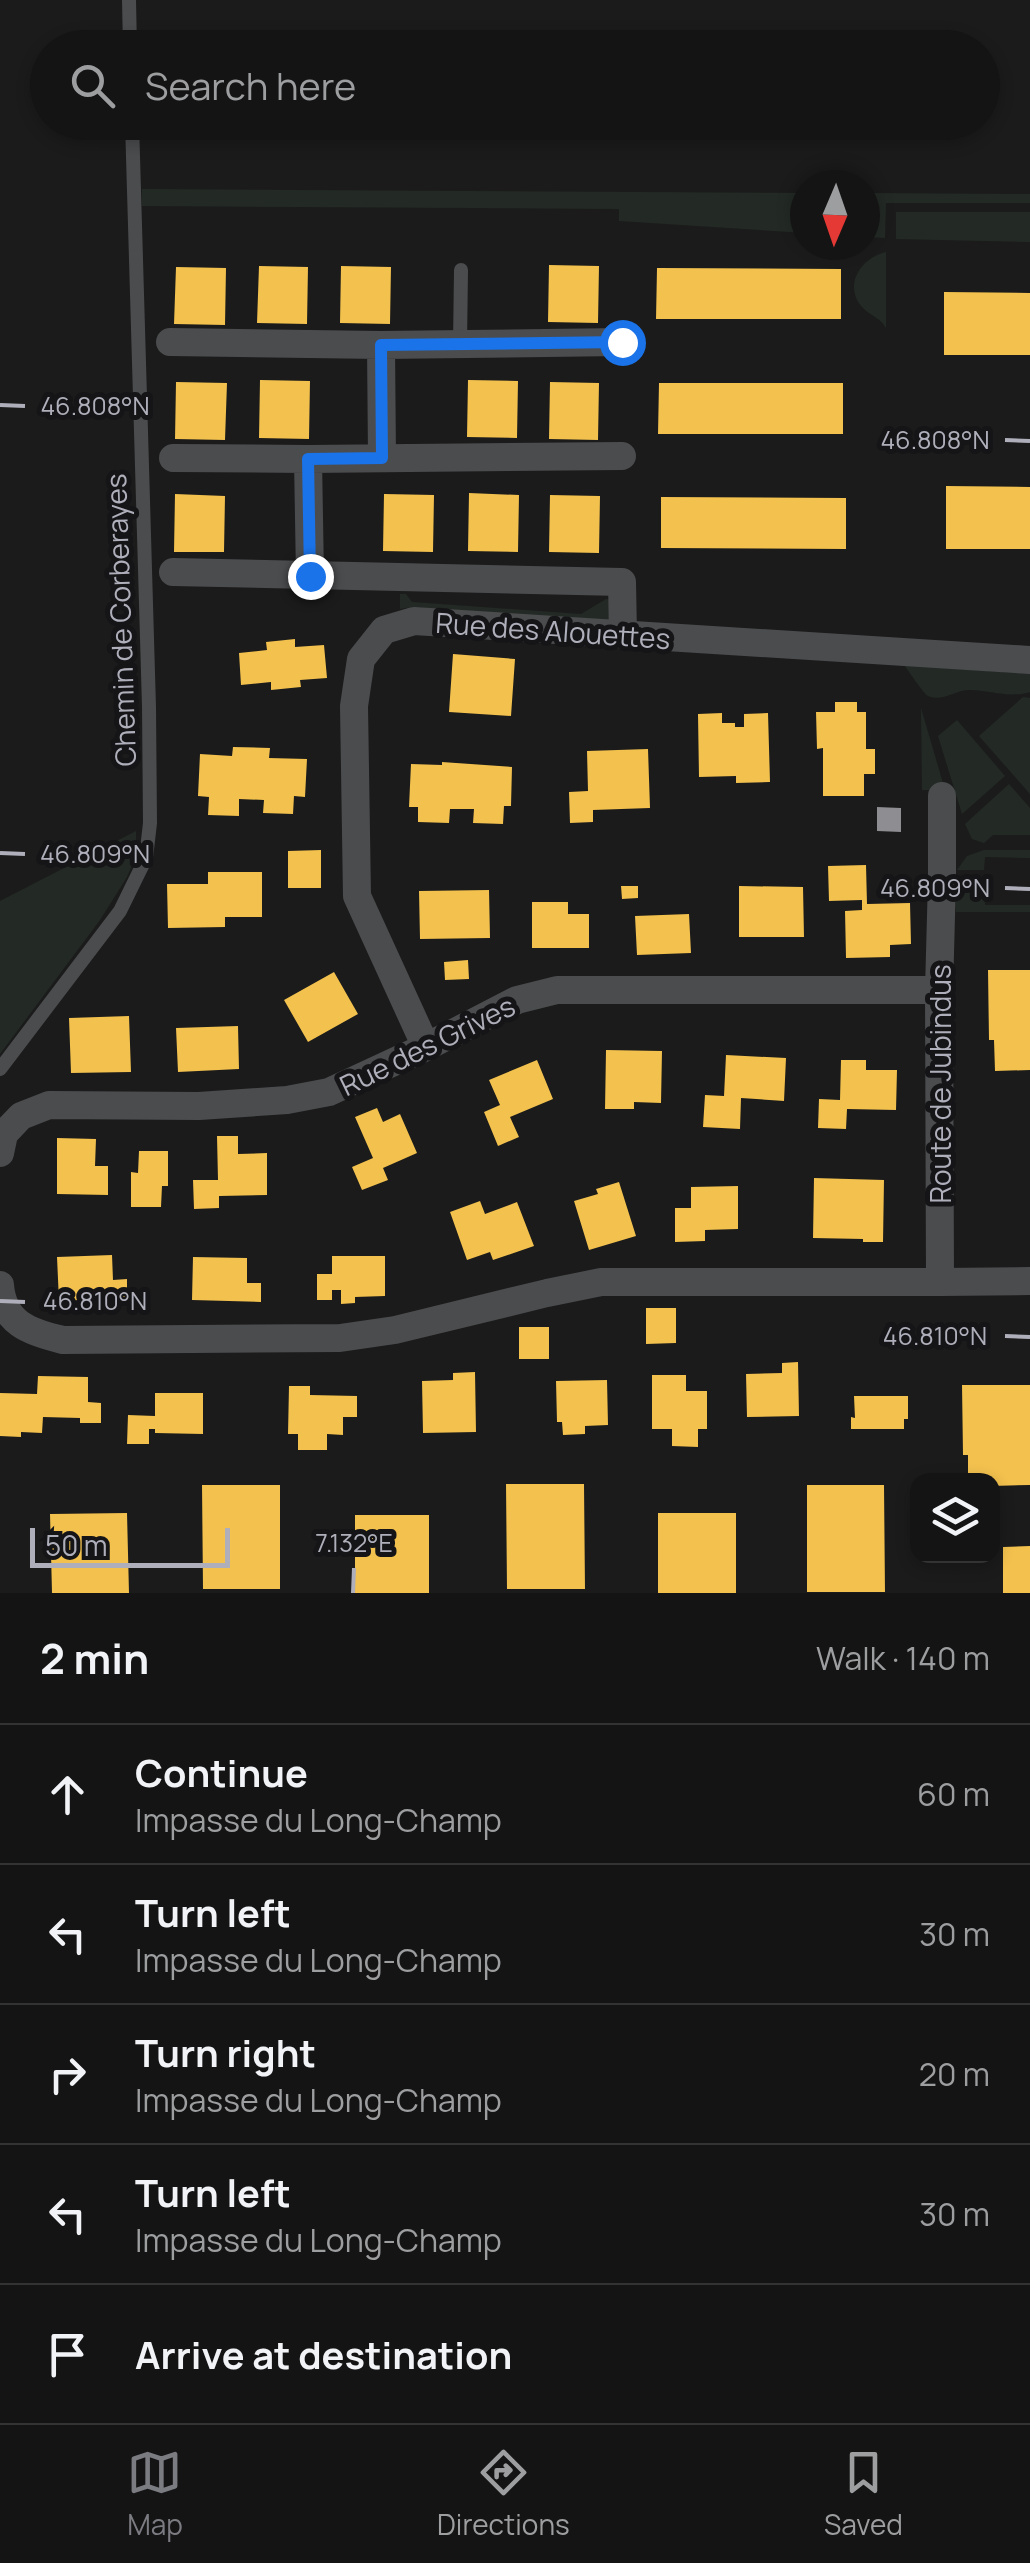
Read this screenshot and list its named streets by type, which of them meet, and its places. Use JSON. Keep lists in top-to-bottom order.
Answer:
{
  "streets": {
    "street": ["Rue des Alouettes", "Rue des Grives", "Route de Jubindus"],
    "lane": ["Chemin de Corberayes"]
  },
  "crossings": [
    ["Rue des Alouettes", "Rue des Grives"],
    ["Rue des Grives", "Route de Jubindus"]
  ],
  "scale_bar": "50 m",
  "north": "bottom",
  "page": {
    "search": "Search here",
    "scale": "50 m",
    "heading": ["2 min", "Walk · 140 m"],
    "list": [
      ["Continue", "Impasse du Long-Champ", "60 m"],
      ["Turn left", "Impasse du Long-Champ", "30 m"],
      ["Turn right", "Impasse du Long-Champ", "20 m"],
      ["Turn left", "Impasse du Long-Champ", "30 m"],
      "Arrive at destination"
    ],
    "nav": ["Map", "Directions", "Saved"]
  },
  "coordinates": [
    "46.808°N",
    "46.809°N",
    "46.810°N",
    "7.132°E"
  ]
}
